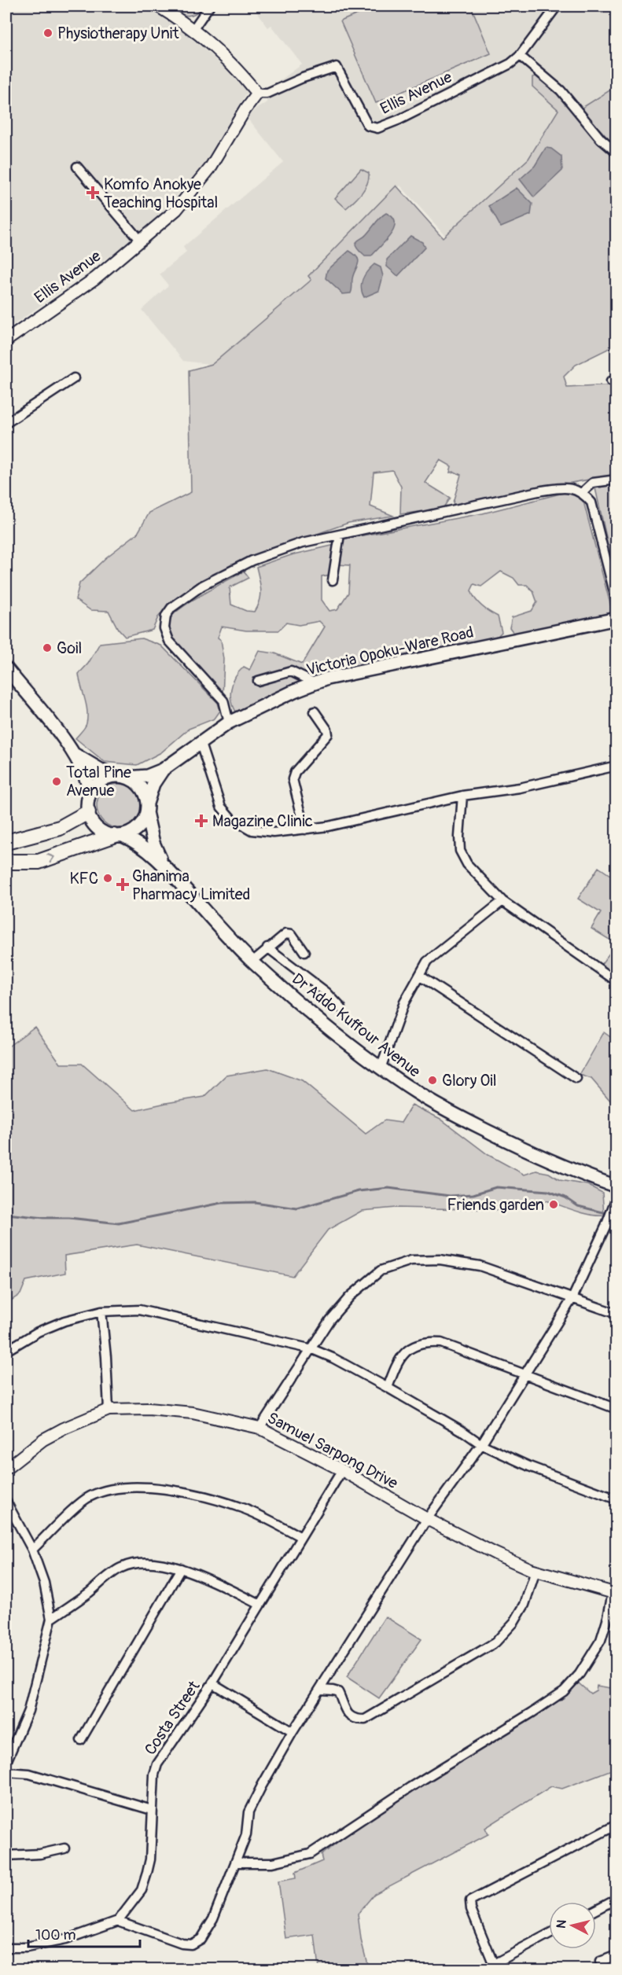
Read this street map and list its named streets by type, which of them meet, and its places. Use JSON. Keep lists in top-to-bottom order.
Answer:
{
  "streets": {
    "main road": ["Victoria Opoku-Ware Road", "Dr Addo Kuffour Avenue"],
    "street": ["Ellis Avenue", "Samuel Sarpong Drive", "Costa Street"]
  },
  "crossings": [
    ["Samuel Sarpong Drive", "Costa Street"]
  ],
  "places": {
    "other": [
      "Physiotherapy Unit",
      "Goil",
      "Total Pine Avenue",
      "KFC",
      "Glory Oil",
      "Friends garden"
    ],
    "health": ["Komfo Anokye Teaching Hospital", "Magazine Clinic", "Ghanima Pharmacy Limited"]
  },
  "scale_bar": "100 m",
  "north": "left"
}
